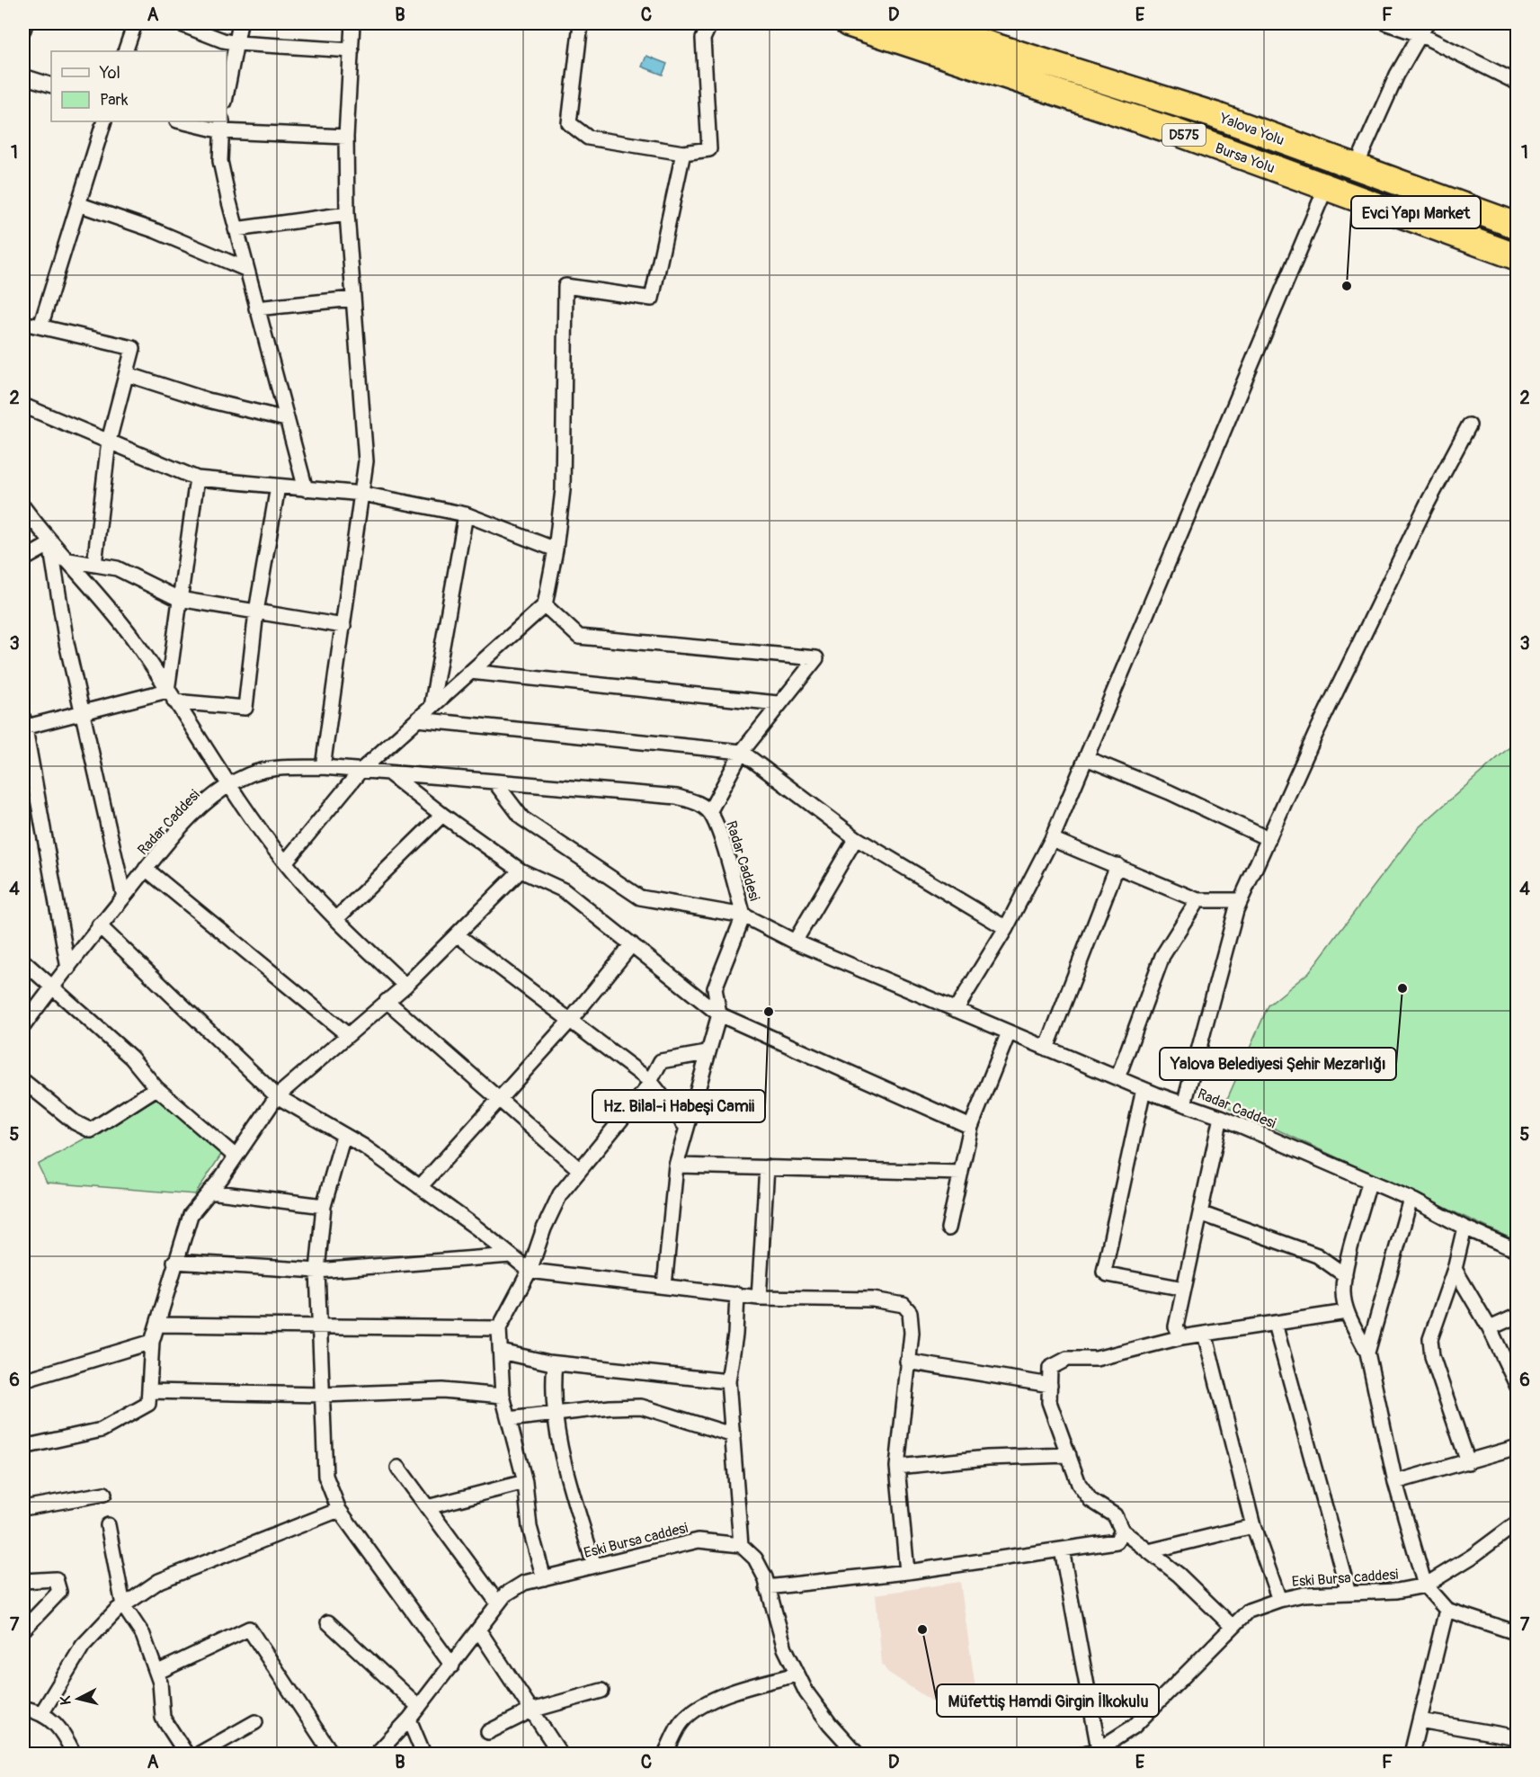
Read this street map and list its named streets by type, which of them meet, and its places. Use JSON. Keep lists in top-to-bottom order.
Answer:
{
  "streets": {
    "highway": ["Yalova Yolu", "D575", "Bursa Yolu"],
    "street": ["Radar Caddesi", "Eski Bursa caddesi"]
  },
  "places": [
    "Evci Yapı Market",
    "Yalova Belediyesi Şehir Mezarlığı",
    "Hz. Bilal-i Habeşi Camii",
    "Müfettiş Hamdi Girgin İlkokulu"
  ],
  "legend": ["Yol", "Park"],
  "north": "left",
  "grid": {
    "columns": [
      "A",
      "B",
      "C",
      "D",
      "E",
      "F"
    ],
    "rows": [
      "1",
      "2",
      "3",
      "4",
      "5",
      "6",
      "7"
    ]
  }
}
